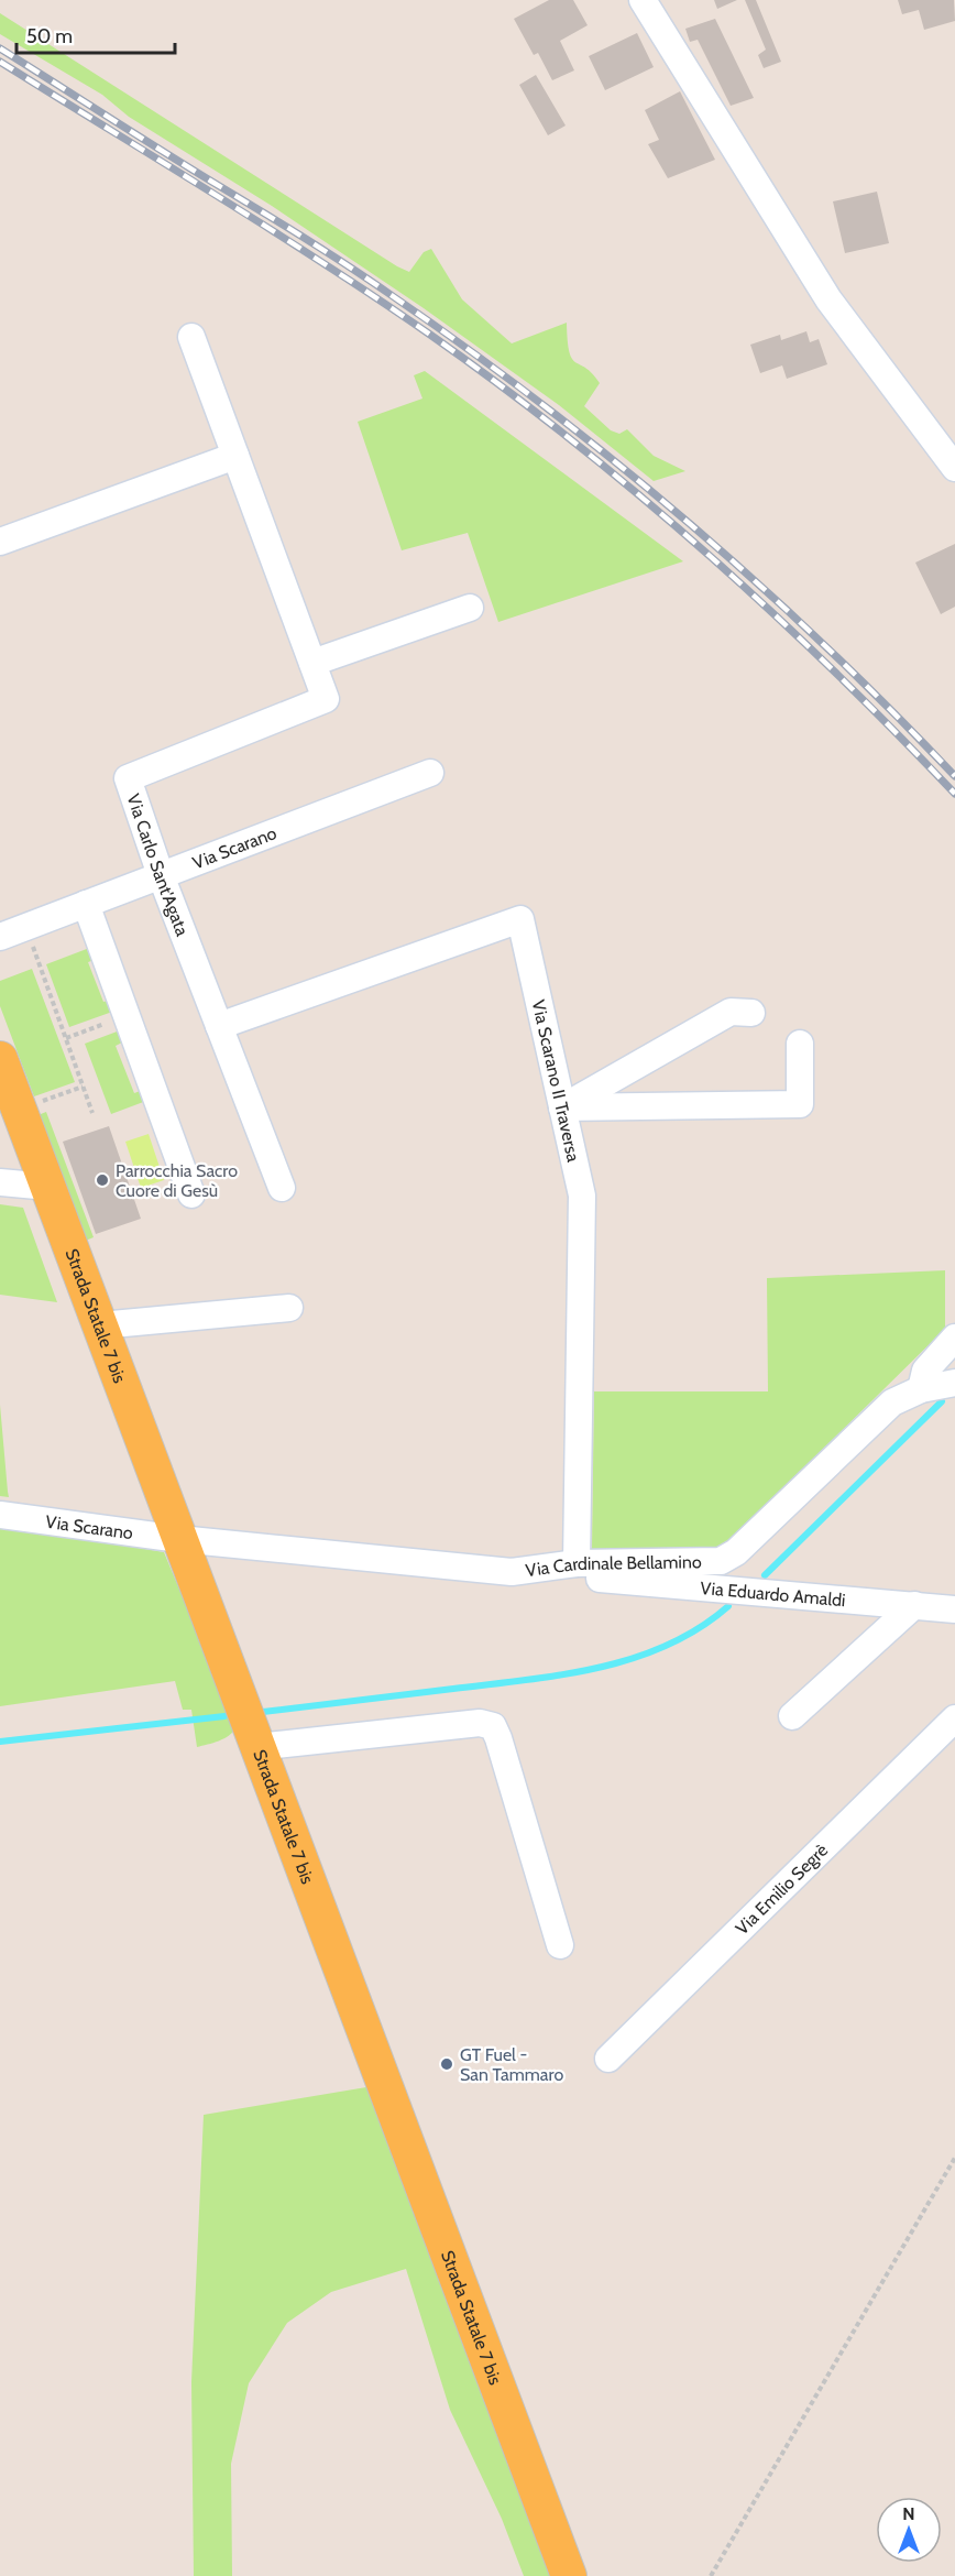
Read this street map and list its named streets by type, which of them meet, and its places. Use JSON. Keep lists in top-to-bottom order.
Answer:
{
  "streets": {
    "main road": ["Strada Statale 7 bis"],
    "street": [
      "Via Scarano",
      "Via Carlo Sant'Agata",
      "Via Scarano II Traversa",
      "Via Cardinale Bellamino",
      "Via Eduardo Amaldi",
      "Via Emilio Segrè"
    ]
  },
  "crossings": [
    ["Via Scarano", "Via Carlo Sant'Agata"],
    ["Via Scarano", "Strada Statale 7 bis"],
    ["Via Scarano", "Via Cardinale Bellamino"],
    ["Via Carlo Sant'Agata", "Via Scarano II Traversa"],
    ["Via Scarano II Traversa", "Via Cardinale Bellamino"],
    ["Strada Statale 7 bis", "Via Cardinale Bellamino"],
    ["Via Cardinale Bellamino", "Via Eduardo Amaldi"]
  ],
  "places": ["Parrocchia Sacro Cuore di Gesù", "GT Fuel - San Tammaro"],
  "scale_bar": "50 m",
  "north": "top"
}
